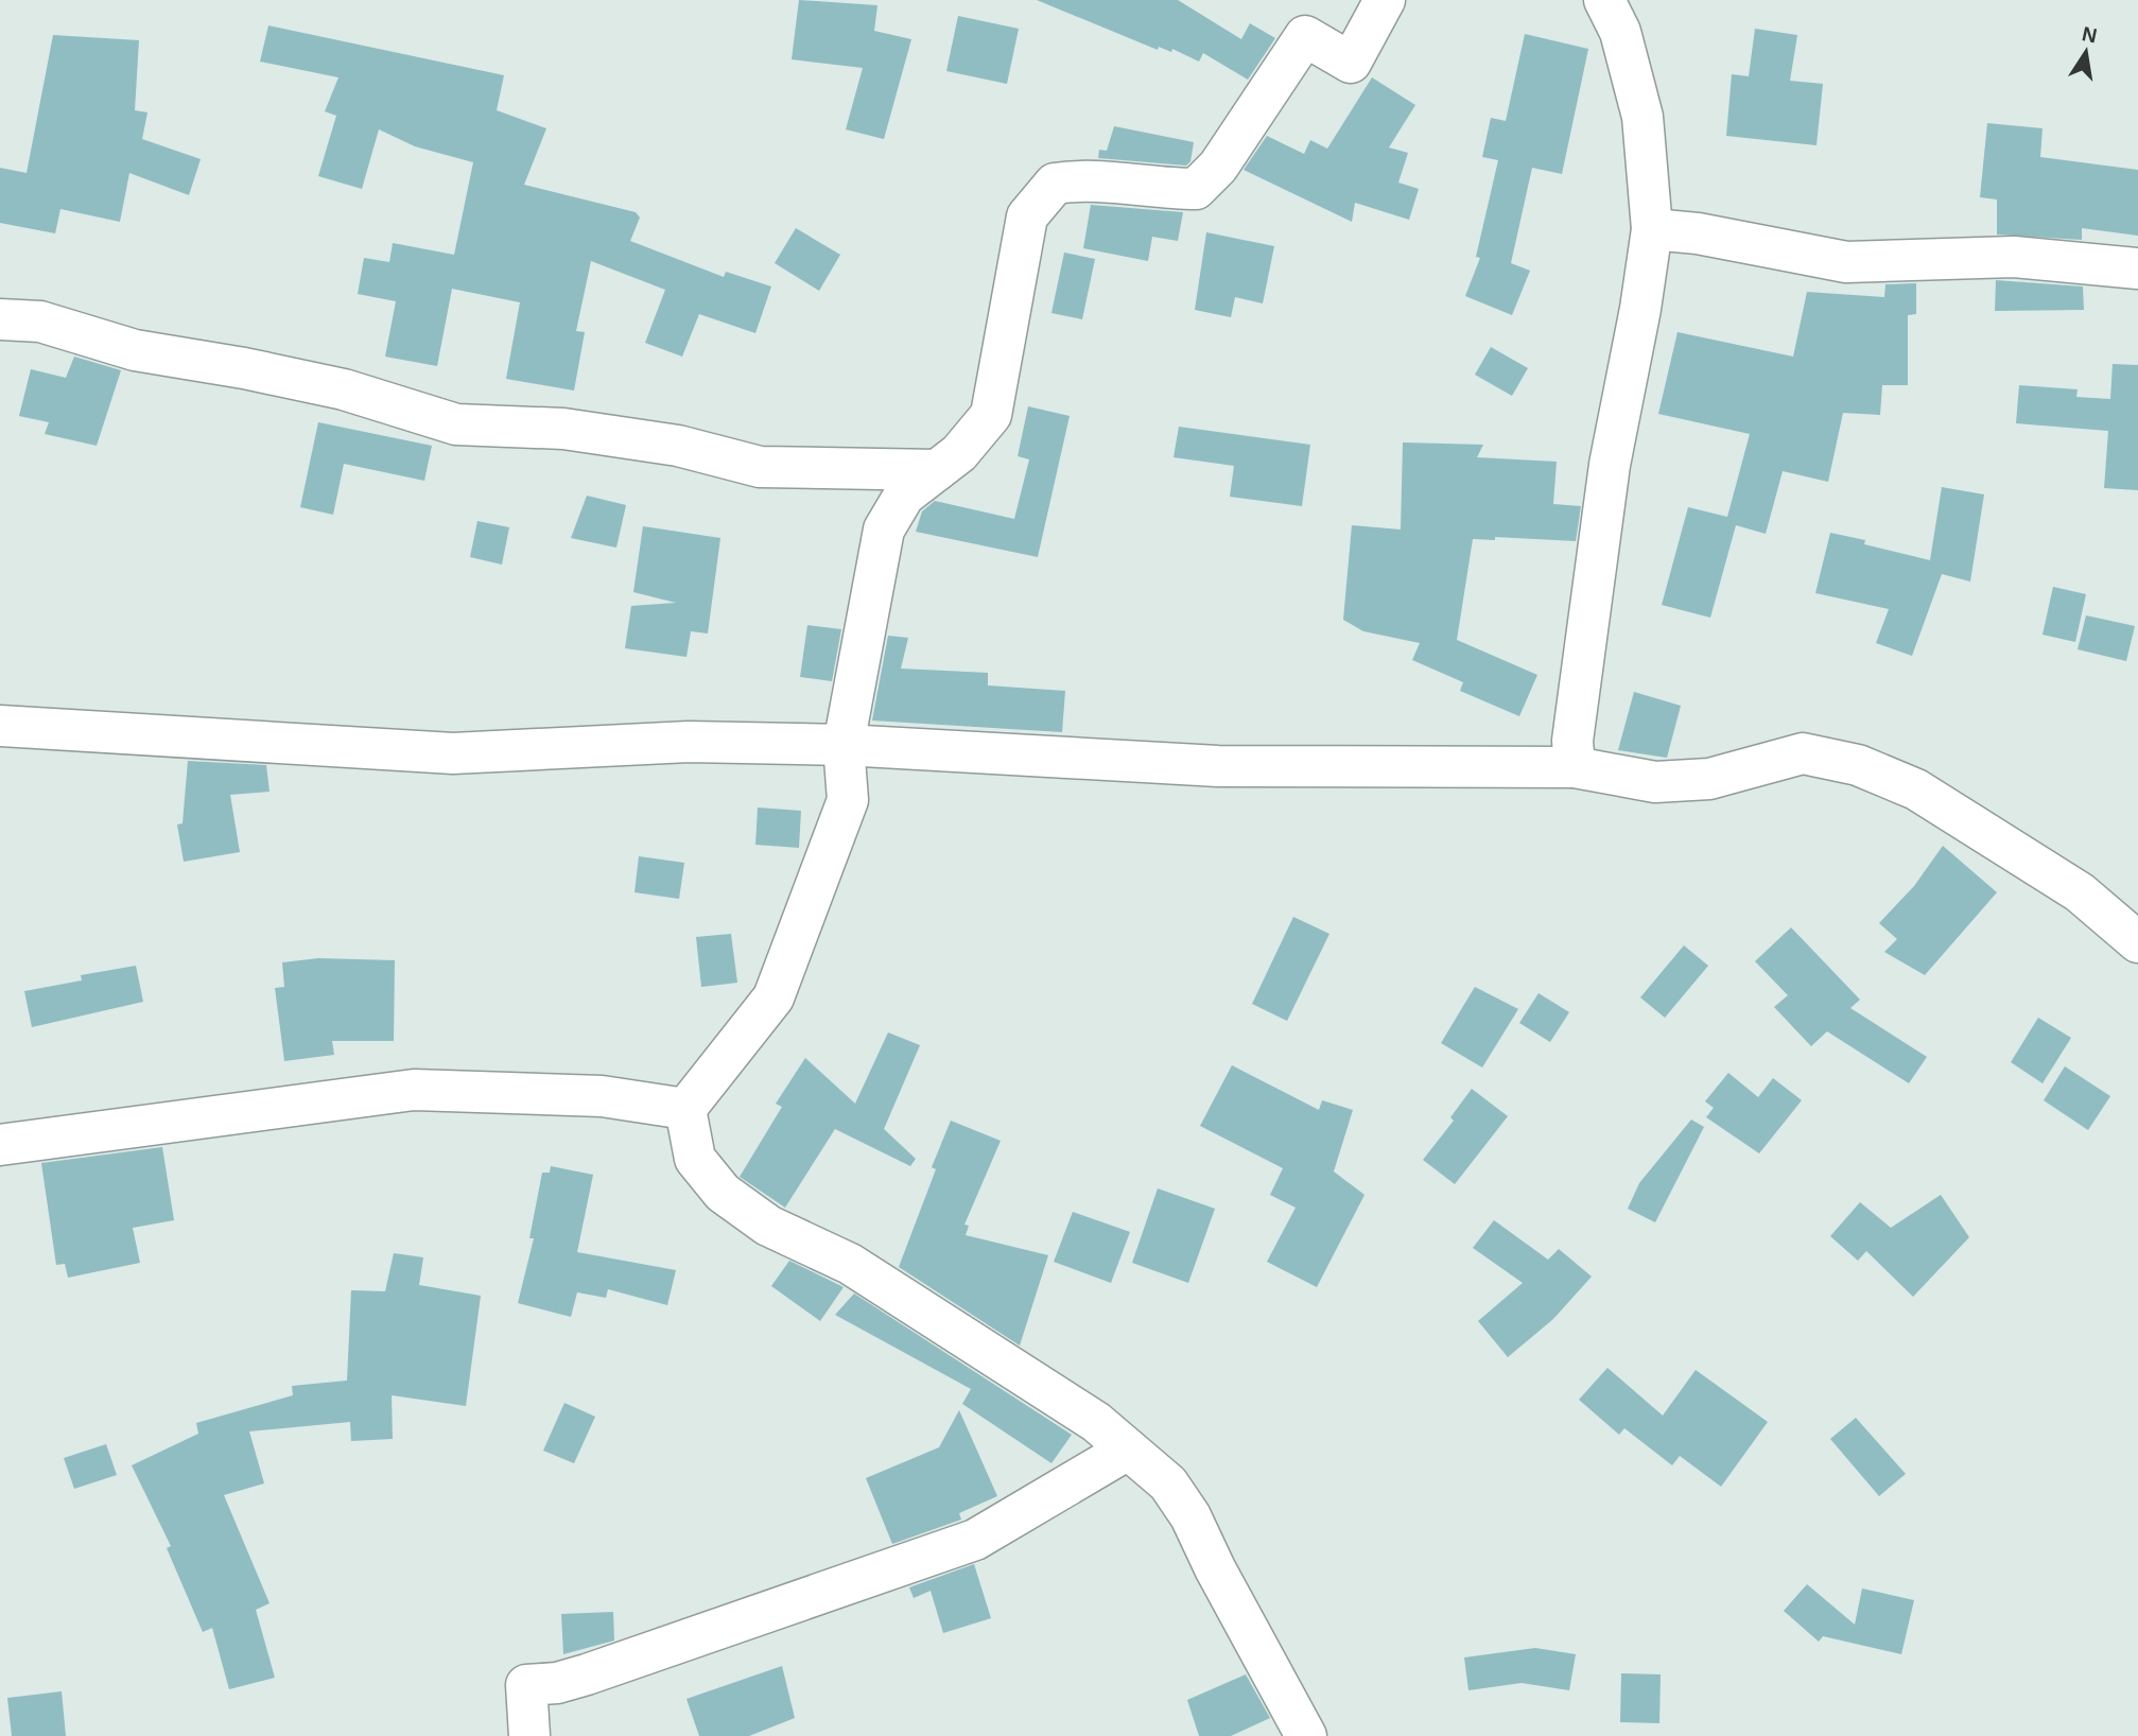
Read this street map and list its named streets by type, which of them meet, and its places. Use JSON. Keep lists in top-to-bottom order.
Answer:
{
  "north": "top"
}
